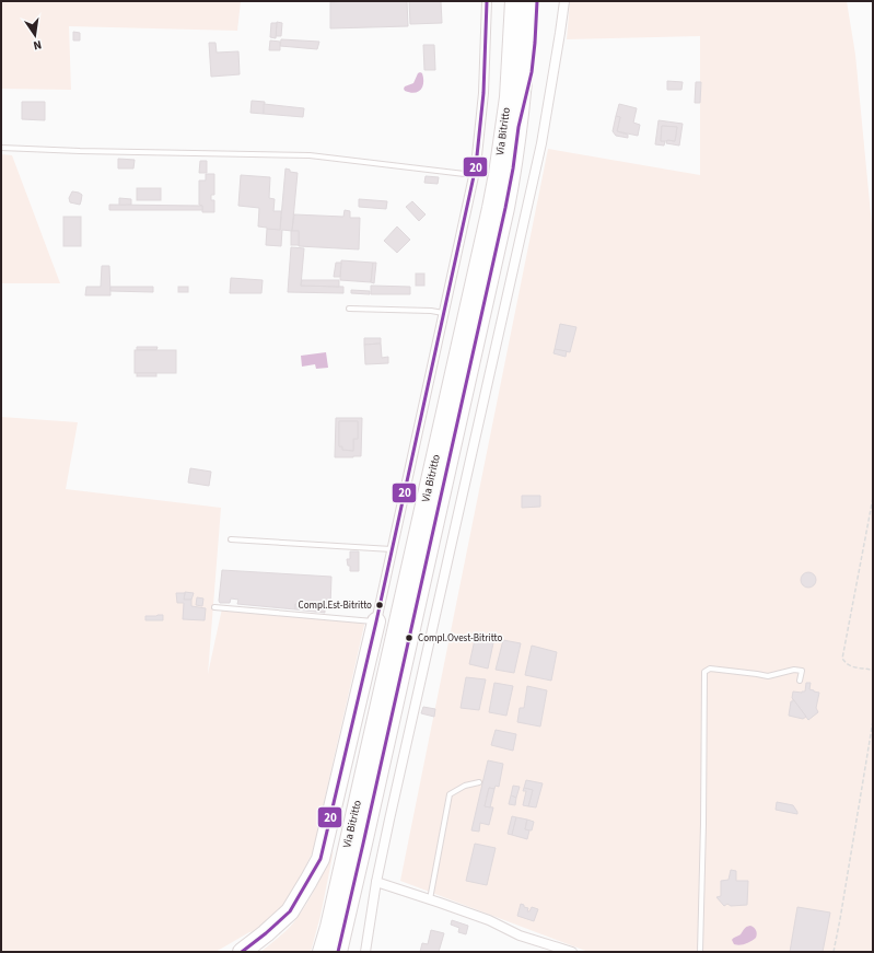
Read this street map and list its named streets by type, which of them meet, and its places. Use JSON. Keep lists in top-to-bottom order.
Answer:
{
  "streets": {
    "highway": ["Via Bitritto"]
  },
  "places": ["Compl.Est-Bitritto", "Compl.Ovest-Bitritto"],
  "lines": ["transit line 20"],
  "north": "bottom"
}
